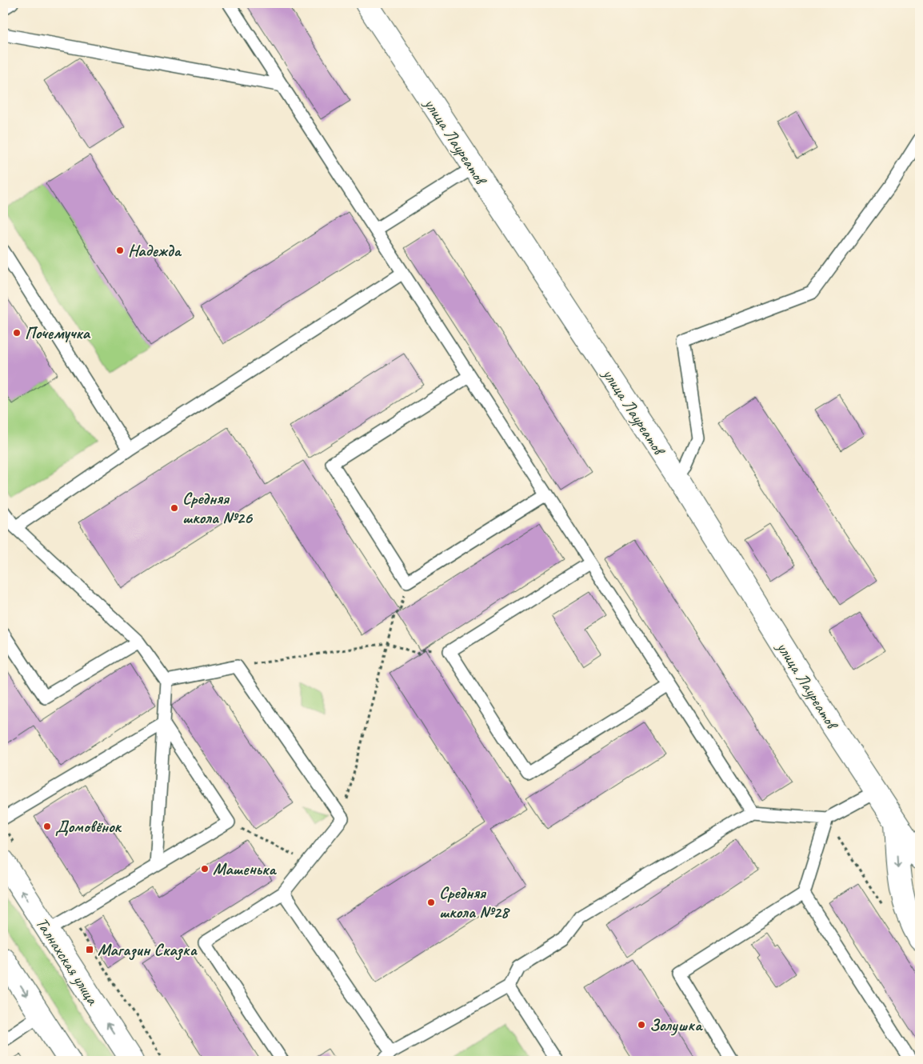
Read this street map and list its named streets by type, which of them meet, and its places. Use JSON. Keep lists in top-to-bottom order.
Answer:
{
  "streets": {
    "street": ["улица Лауреатов", "Талнахская улица"]
  },
  "places": {
    "other": [
      "Надежда",
      "Почемучка",
      "Средняя школа №26",
      "Домовёнок",
      "Машенька",
      "Средняя школа №28",
      "Золушка"
    ],
    "transit": ["Магазин Сказка"]
  }
}
